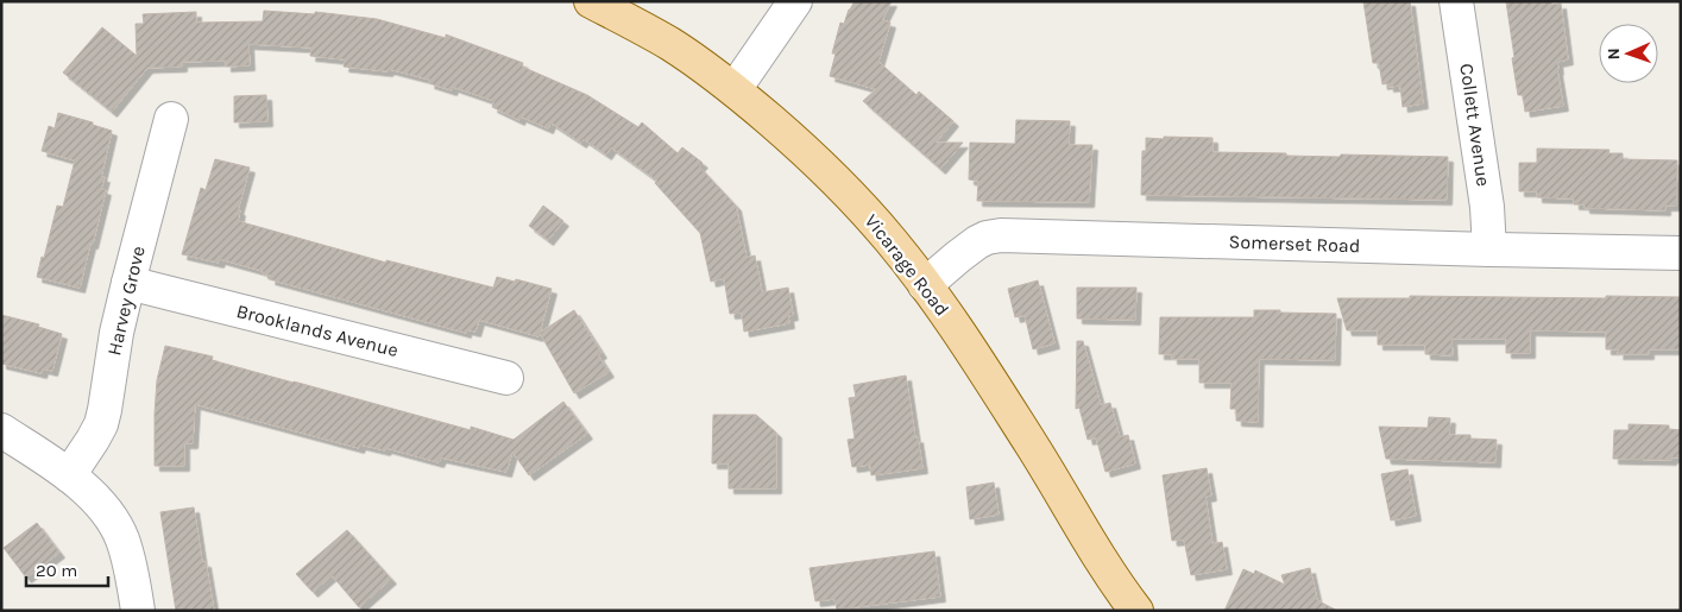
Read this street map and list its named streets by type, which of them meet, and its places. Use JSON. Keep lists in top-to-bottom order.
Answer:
{
  "streets": {
    "main road": ["Vicarage Road"],
    "street": [
      "Collett Avenue",
      "Somerset Road",
      "Harvey Grove",
      "Brooklands Avenue"
    ]
  },
  "crossings": [
    ["Collett Avenue", "Somerset Road"],
    ["Somerset Road", "Vicarage Road"],
    ["Harvey Grove", "Brooklands Avenue"]
  ],
  "scale_bar": "20 m",
  "north": "left"
}
